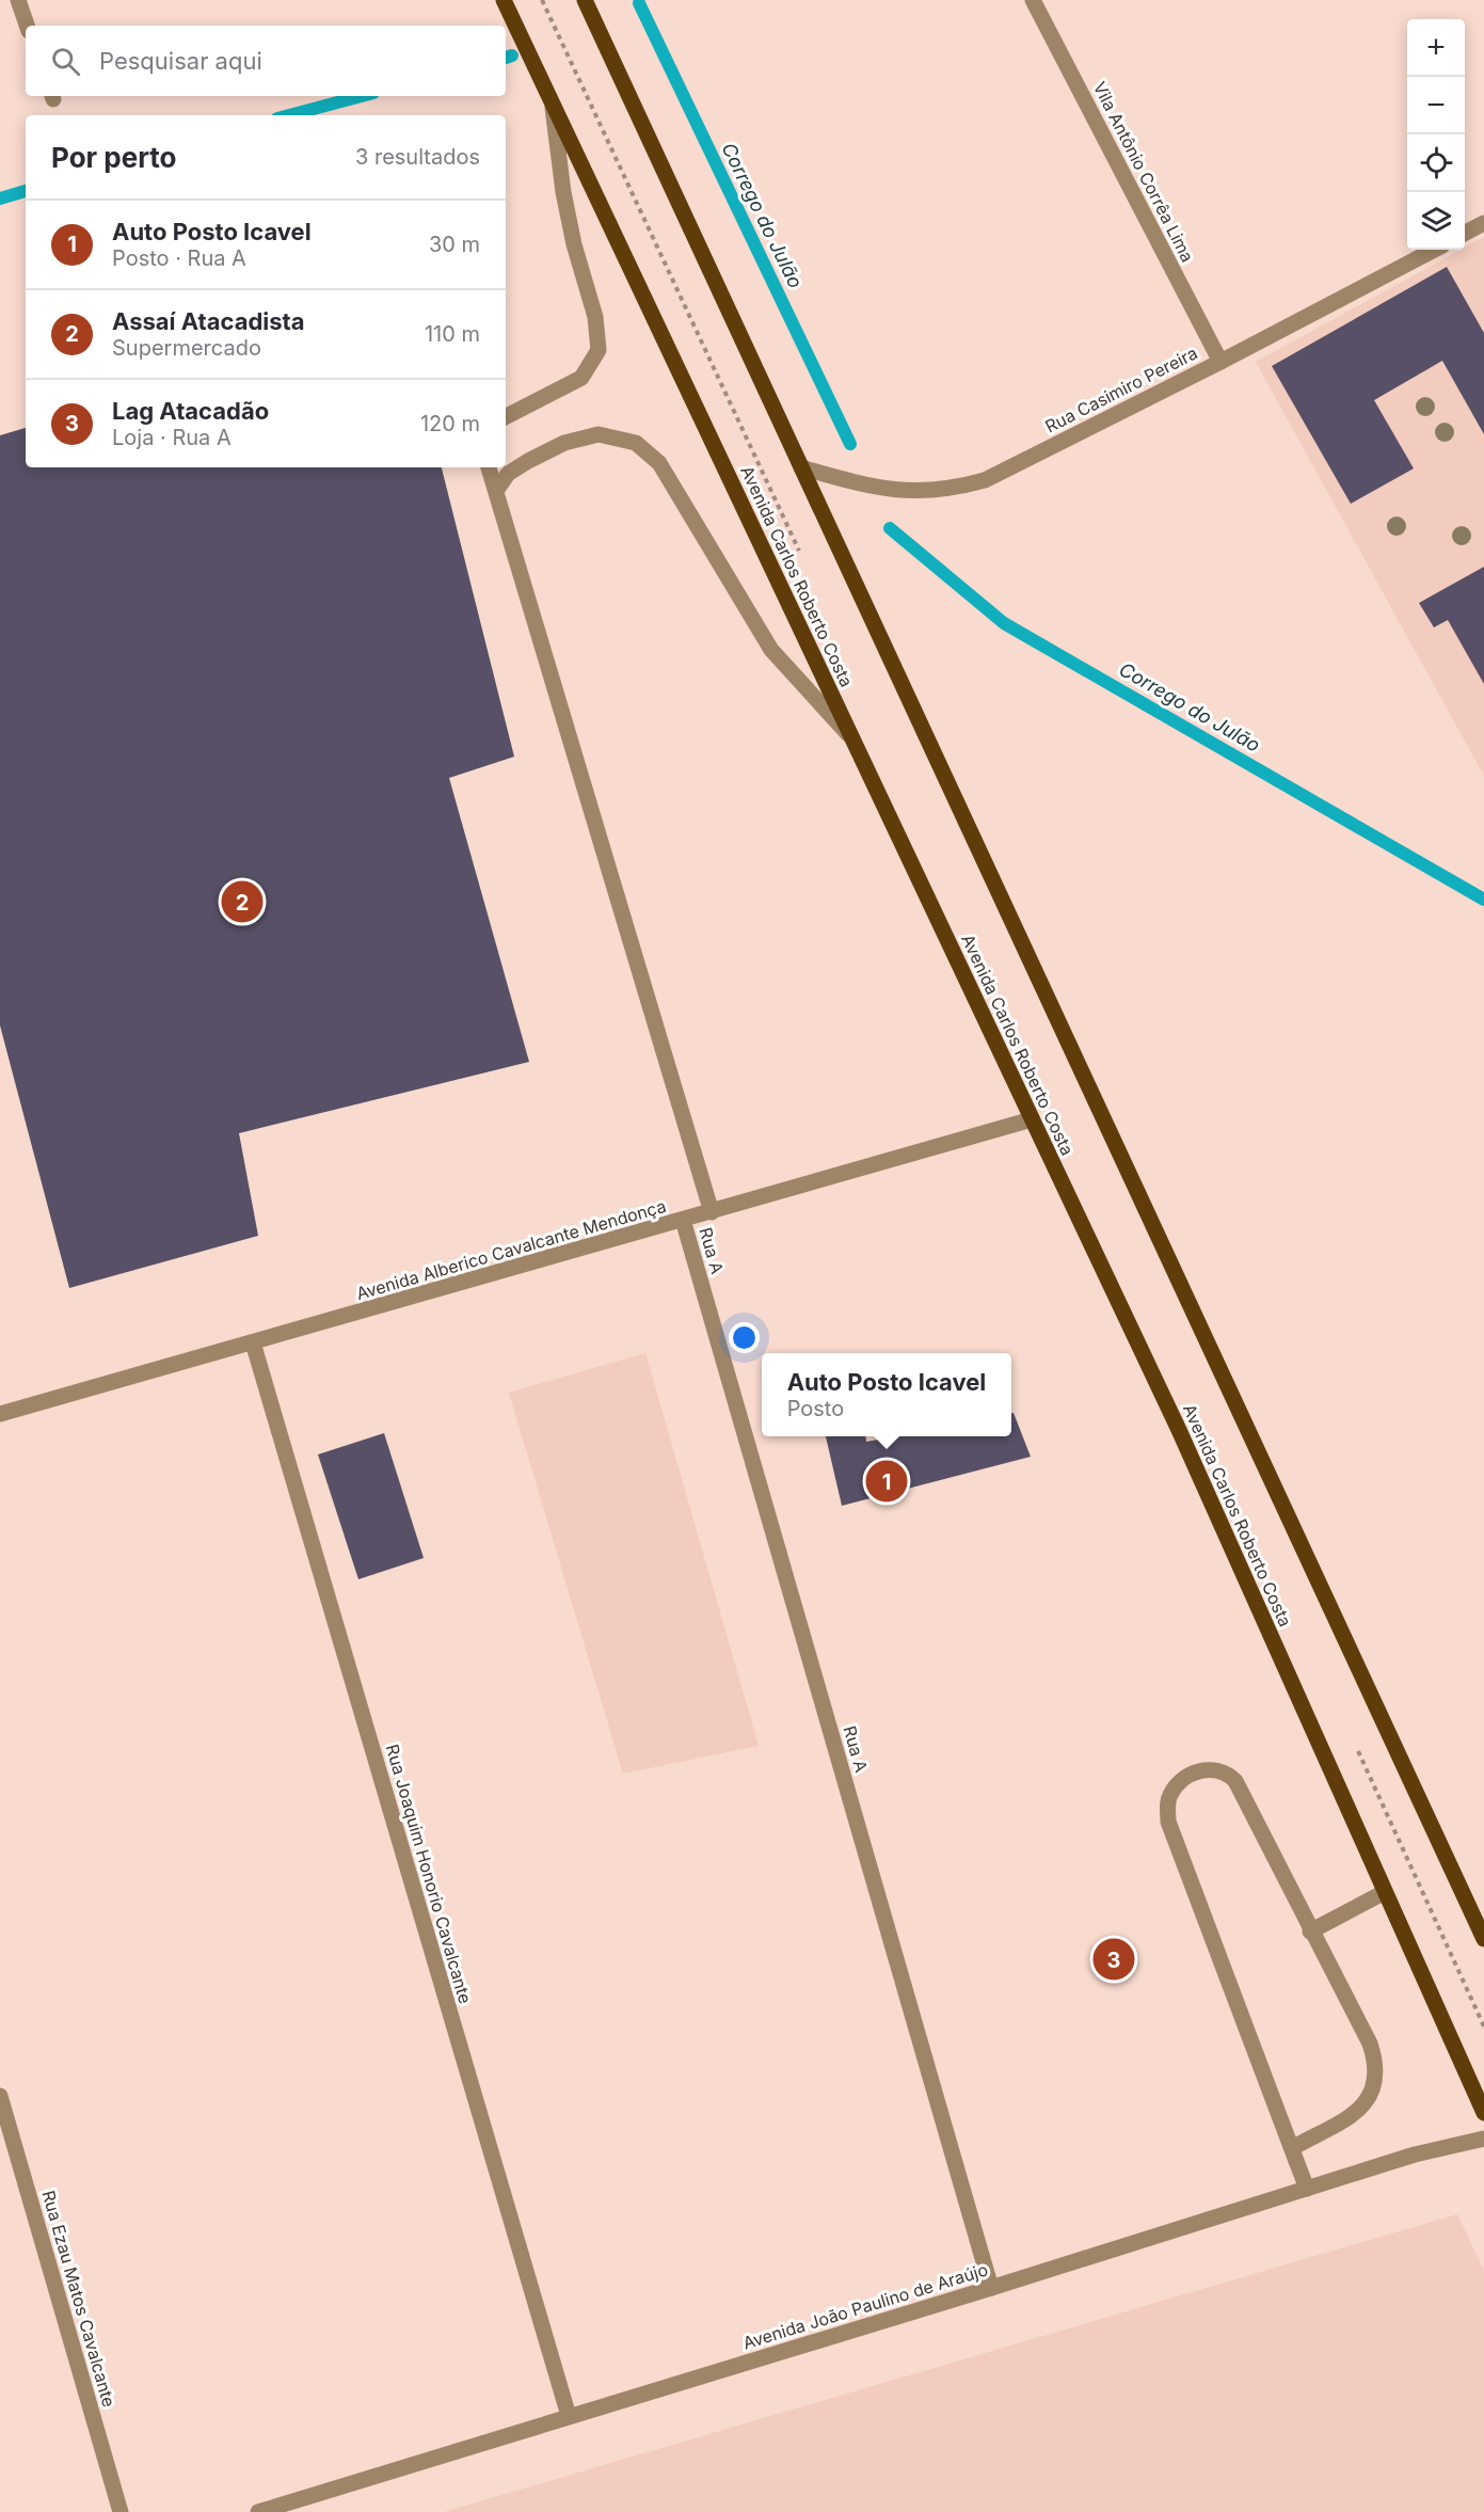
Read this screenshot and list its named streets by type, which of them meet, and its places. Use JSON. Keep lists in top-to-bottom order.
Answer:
{
  "streets": {
    "main road": ["Avenida Carlos Roberto Costa"],
    "street": [
      "Vila Antônio Corrêa Lima",
      "Rua Casimiro Pereira",
      "Avenida Alberico Cavalcante Mendonça",
      "Rua A",
      "Rua Joaquim Honorio Cavalcante",
      "Rua Ezau Matos Cavalcante",
      "Avenida João Paulino de Araújo"
    ]
  },
  "crossings": [
    ["Vila Antônio Corrêa Lima", "Rua Casimiro Pereira"],
    ["Avenida Carlos Roberto Costa", "Avenida Alberico Cavalcante Mendonça"],
    ["Avenida Alberico Cavalcante Mendonça", "Rua A"],
    ["Avenida Alberico Cavalcante Mendonça", "Rua Joaquim Honorio Cavalcante"],
    ["Rua A", "Avenida João Paulino de Araújo"],
    ["Rua Joaquim Honorio Cavalcante", "Avenida João Paulino de Araújo"]
  ],
  "water": ["Corrego do Julão"],
  "page": {
    "map_buttons": ["+", "−"],
    "search": "Pesquisar aqui",
    "heading": ["Por perto", "3 resultados"],
    "list": [
      {
        "mark": "1",
        "name": "Auto Posto Icavel",
        "note": "Posto · Rua A",
        "value": "30 m"
      },
      {
        "mark": "2",
        "name": "Assaí Atacadista",
        "note": "Supermercado",
        "value": "110 m"
      },
      {
        "mark": "3",
        "name": "Lag Atacadão",
        "note": "Loja · Rua A",
        "value": "120 m"
      }
    ],
    "pins": ["2", "1", "3"],
    "popup": ["Auto Posto Icavel", "Posto"]
  }
}
